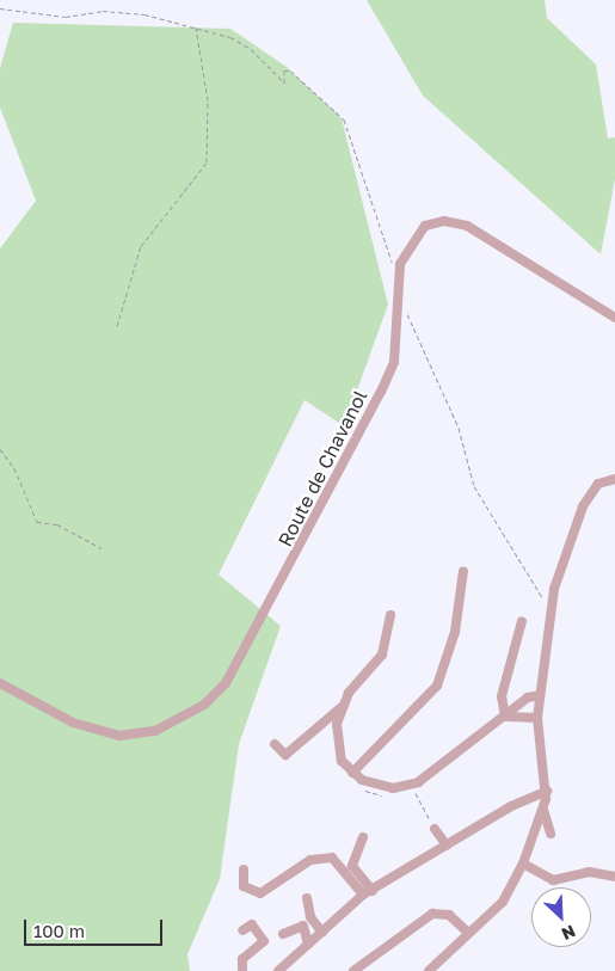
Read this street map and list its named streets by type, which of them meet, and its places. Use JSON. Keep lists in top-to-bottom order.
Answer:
{
  "streets": {
    "street": ["Route de Chavanol"]
  },
  "scale_bar": "100 m",
  "north": "bottom right"
}
